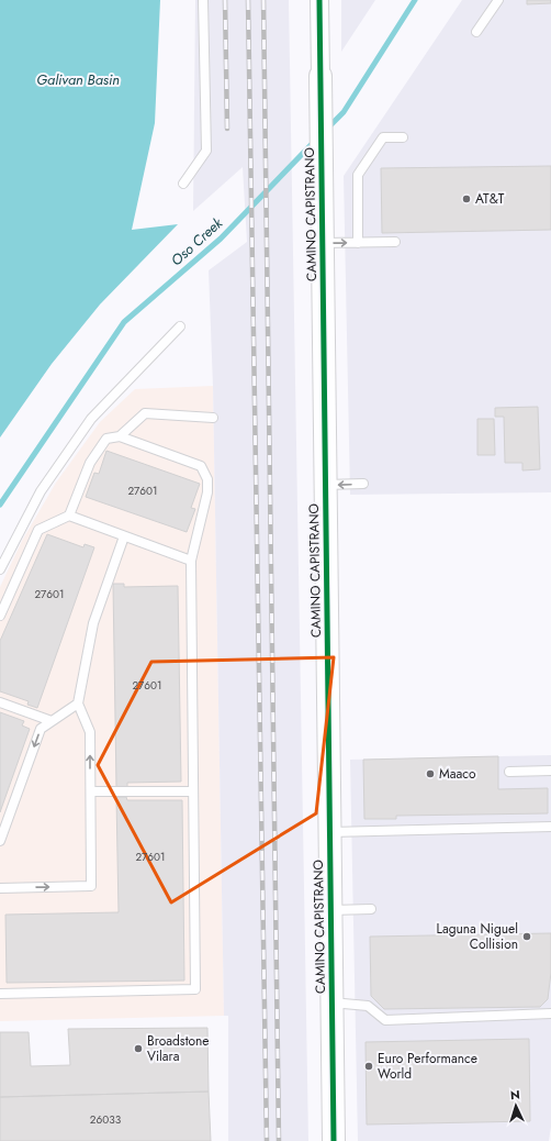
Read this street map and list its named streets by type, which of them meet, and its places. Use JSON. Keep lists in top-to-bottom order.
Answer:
{
  "streets": {
    "street": ["CAMINO CAPISTRANO"]
  },
  "water": ["Galivan Basin", "Oso Creek"],
  "places": [
    "AT&T",
    "Maaco",
    "Laguna Niguel Collision",
    "Broadstone Vilara",
    "Euro Performance World"
  ],
  "house_numbers": [
    "27601",
    "27601",
    "27601",
    "27601",
    "26033"
  ],
  "north": "top"
}
